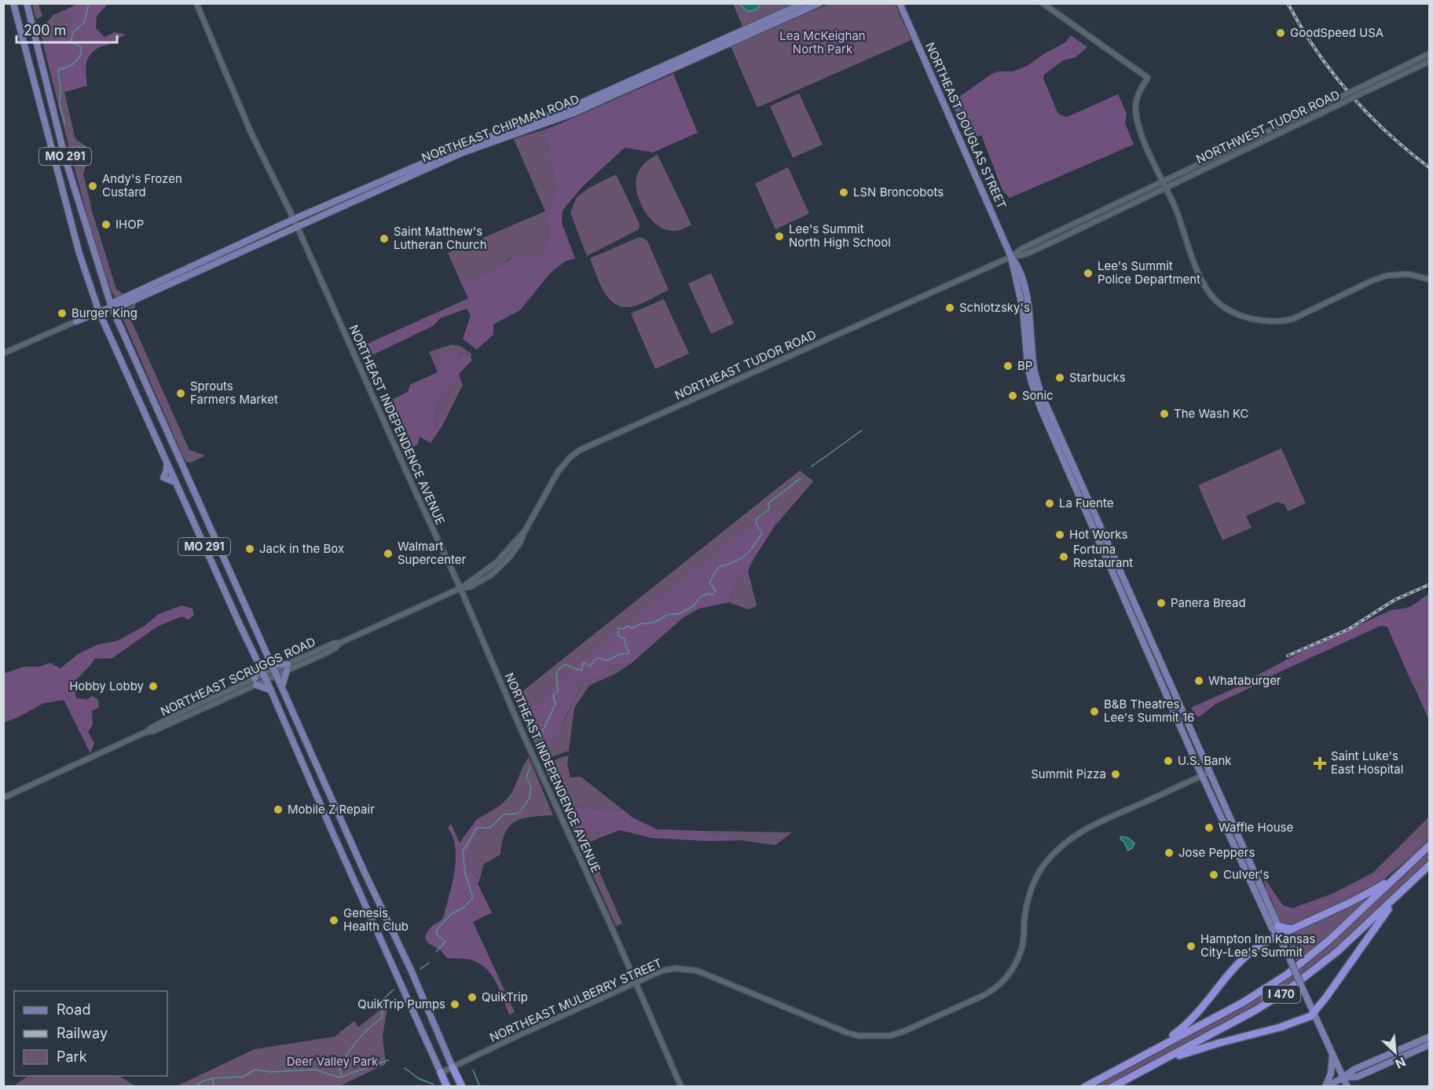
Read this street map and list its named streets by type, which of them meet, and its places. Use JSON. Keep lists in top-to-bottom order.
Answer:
{
  "streets": {
    "highway": ["MO 291", "I 470"],
    "main road": ["NORTHEAST DOUGLAS STREET", "NORTHEAST CHIPMAN ROAD"],
    "street": [
      "NORTHWEST TUDOR ROAD",
      "NORTHEAST TUDOR ROAD",
      "NORTHEAST INDEPENDENCE AVENUE",
      "NORTHEAST SCRUGGS ROAD",
      "NORTHEAST MULBERRY STREET"
    ]
  },
  "crossings": [
    ["NORTHEAST DOUGLAS STREET", "NORTHEAST TUDOR ROAD"],
    ["NORTHEAST DOUGLAS STREET", "NORTHEAST MULBERRY STREET"],
    ["NORTHWEST TUDOR ROAD", "NORTHEAST TUDOR ROAD"],
    ["NORTHEAST CHIPMAN ROAD", "MO 291"],
    ["NORTHEAST CHIPMAN ROAD", "NORTHEAST INDEPENDENCE AVENUE"],
    ["MO 291", "NORTHEAST TUDOR ROAD"],
    ["MO 291", "NORTHEAST SCRUGGS ROAD"],
    ["MO 291", "NORTHEAST MULBERRY STREET"],
    ["NORTHEAST TUDOR ROAD", "NORTHEAST INDEPENDENCE AVENUE"],
    ["NORTHEAST TUDOR ROAD", "NORTHEAST SCRUGGS ROAD"],
    ["NORTHEAST INDEPENDENCE AVENUE", "NORTHEAST MULBERRY STREET"]
  ],
  "parks": ["Lea McKeighan North Park", "Deer Valley Park"],
  "places": {
    "other": [
      "GoodSpeed USA",
      "Andy's Frozen Custard",
      "LSN Broncobots",
      "IHOP",
      "Lee's Summit North High School",
      "Saint Matthew's Lutheran Church",
      "Lee's Summit Police Department",
      "Schlotzsky's",
      "Burger King",
      "BP",
      "Starbucks",
      "Sprouts Farmers Market",
      "Sonic",
      "The Wash KC",
      "La Fuente",
      "Hot Works",
      "Jack in the Box",
      "Walmart Supercenter",
      "Fortuna Restaurant",
      "Panera Bread",
      "Whataburger",
      "Hobby Lobby",
      "B&B Theatres Lee's Summit 16",
      "U.S. Bank",
      "Summit Pizza",
      "Mobile Z Repair",
      "Waffle House",
      "Jose Peppers",
      "Culver's",
      "Genesis Health Club",
      "Hampton Inn Kansas City-Lee's Summit",
      "QuikTrip",
      "QuikTrip Pumps"
    ],
    "health": ["Saint Luke's East Hospital"]
  },
  "legend": ["Road", "Railway", "Park"],
  "scale_bar": "200 m",
  "north": "bottom right"
}
